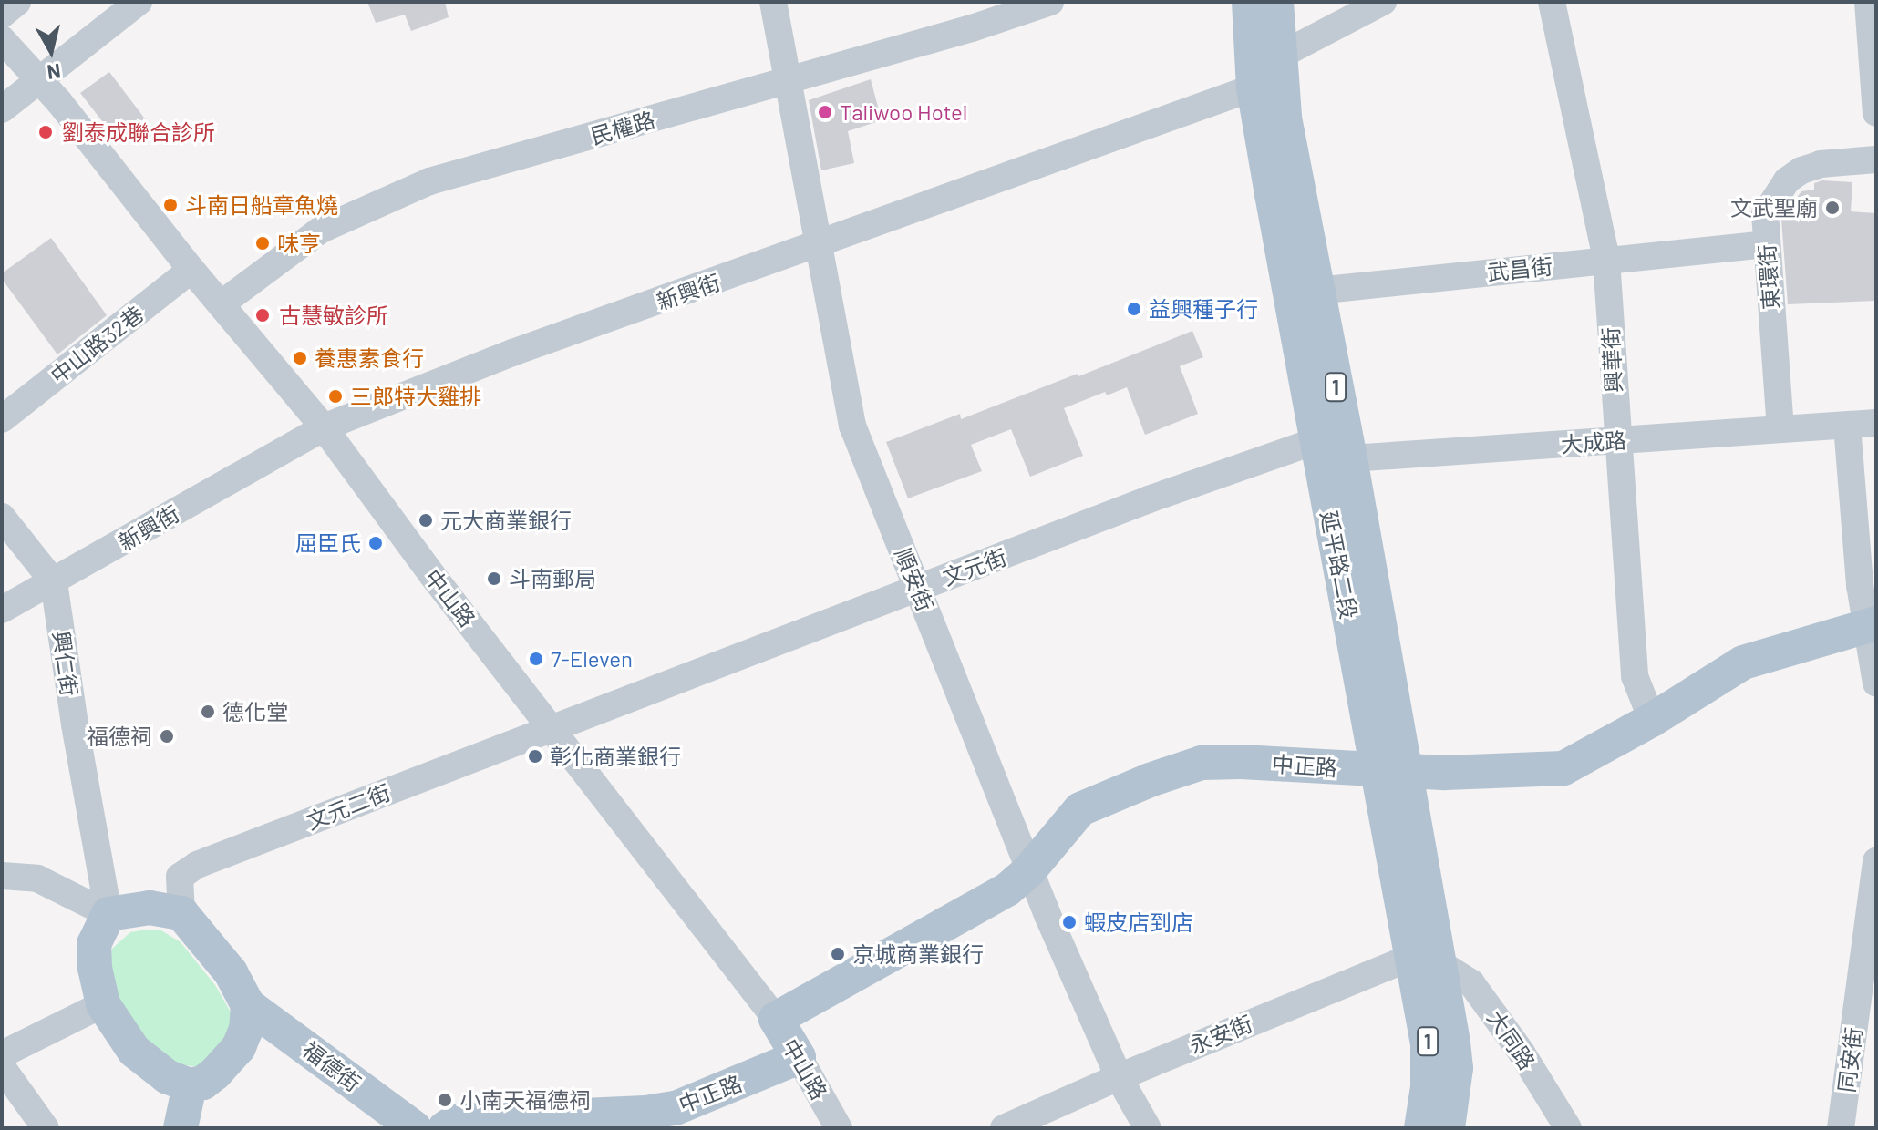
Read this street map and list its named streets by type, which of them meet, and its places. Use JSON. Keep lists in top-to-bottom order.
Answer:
{
  "streets": {
    "main road": [
      "1",
      "延平路二段",
      "中山路",
      "中正路",
      "福德街"
    ],
    "street": [
      "民權路",
      "武昌街",
      "東環街",
      "新興街",
      "中山路32巷",
      "興華街",
      "大成路",
      "文元街",
      "順安街",
      "興仁街",
      "文元二街",
      "永安街",
      "大同路",
      "同安街"
    ]
  },
  "crossings": [
    ["民權路", "順安街"],
    ["民權路", "中山路"],
    ["武昌街", "東環街"],
    ["武昌街", "興華街"],
    ["武昌街", "延平路二段"],
    ["東環街", "大成路"],
    ["新興街", "延平路二段"],
    ["新興街", "順安街"],
    ["新興街", "中山路"],
    ["新興街", "興仁街"],
    ["中山路32巷", "中山路"],
    ["興華街", "大成路"],
    ["興華街", "中正路"],
    ["大成路", "延平路二段"],
    ["延平路二段", "文元街"],
    ["延平路二段", "中正路"],
    ["延平路二段", "永安街"],
    ["延平路二段", "大同路"],
    ["文元街", "順安街"],
    ["文元街", "中山路"],
    ["文元街", "文元二街"],
    ["順安街", "中正路"],
    ["順安街", "永安街"],
    ["中山路", "中正路"],
    ["中山路", "文元二街"],
    ["興仁街", "文元二街"],
    ["興仁街", "福德街"],
    ["文元二街", "福德街"],
    ["永安街", "大同路"]
  ],
  "places": [
    "Taliwoo Hotel",
    "劉泰成聯合診所",
    "斗南日船章魚燒",
    "文武聖廟",
    "味亨",
    "益興種子行",
    "古慧敏診所",
    "養惠素食行",
    "三郎特大雞排",
    "元大商業銀行",
    "屈臣氏",
    "斗南郵局",
    "7-Eleven",
    "德化堂",
    "福德祠",
    "彰化商業銀行",
    "蝦皮店到店",
    "京城商業銀行",
    "小南天福德祠"
  ],
  "north": "bottom"
}
